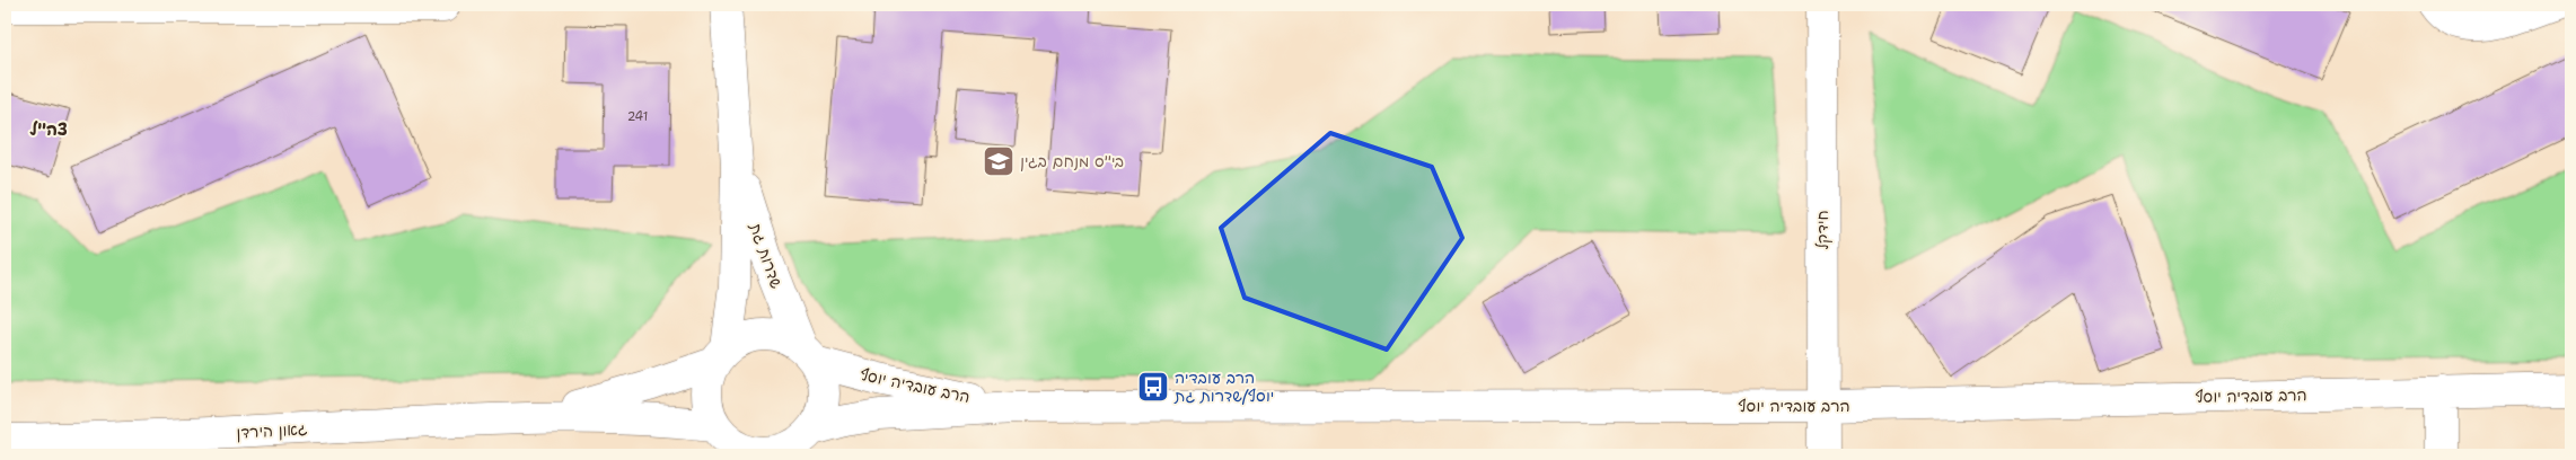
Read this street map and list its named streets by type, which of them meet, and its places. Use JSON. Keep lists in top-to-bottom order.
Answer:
{
  "streets": {
    "street": [
      "חידקל",
      "שדרות גת",
      "הרב עובדיה יוסף",
      "גאון הירדן"
    ]
  },
  "crossings": [
    ["חידקל", "הרב עובדיה יוסף"],
    ["שדרות גת", "הרב עובדיה יוסף"],
    ["שדרות גת", "גאון הירדן"],
    ["הרב עובדיה יוסף", "גאון הירדן"]
  ],
  "districts": ["צה\"ל"],
  "places": {
    "school or university": ["בי\"ס מנחם בגין"],
    "bus stop": ["הרב עובדיה יוסף/שדרות גת"]
  },
  "house_numbers": ["241"]
}
